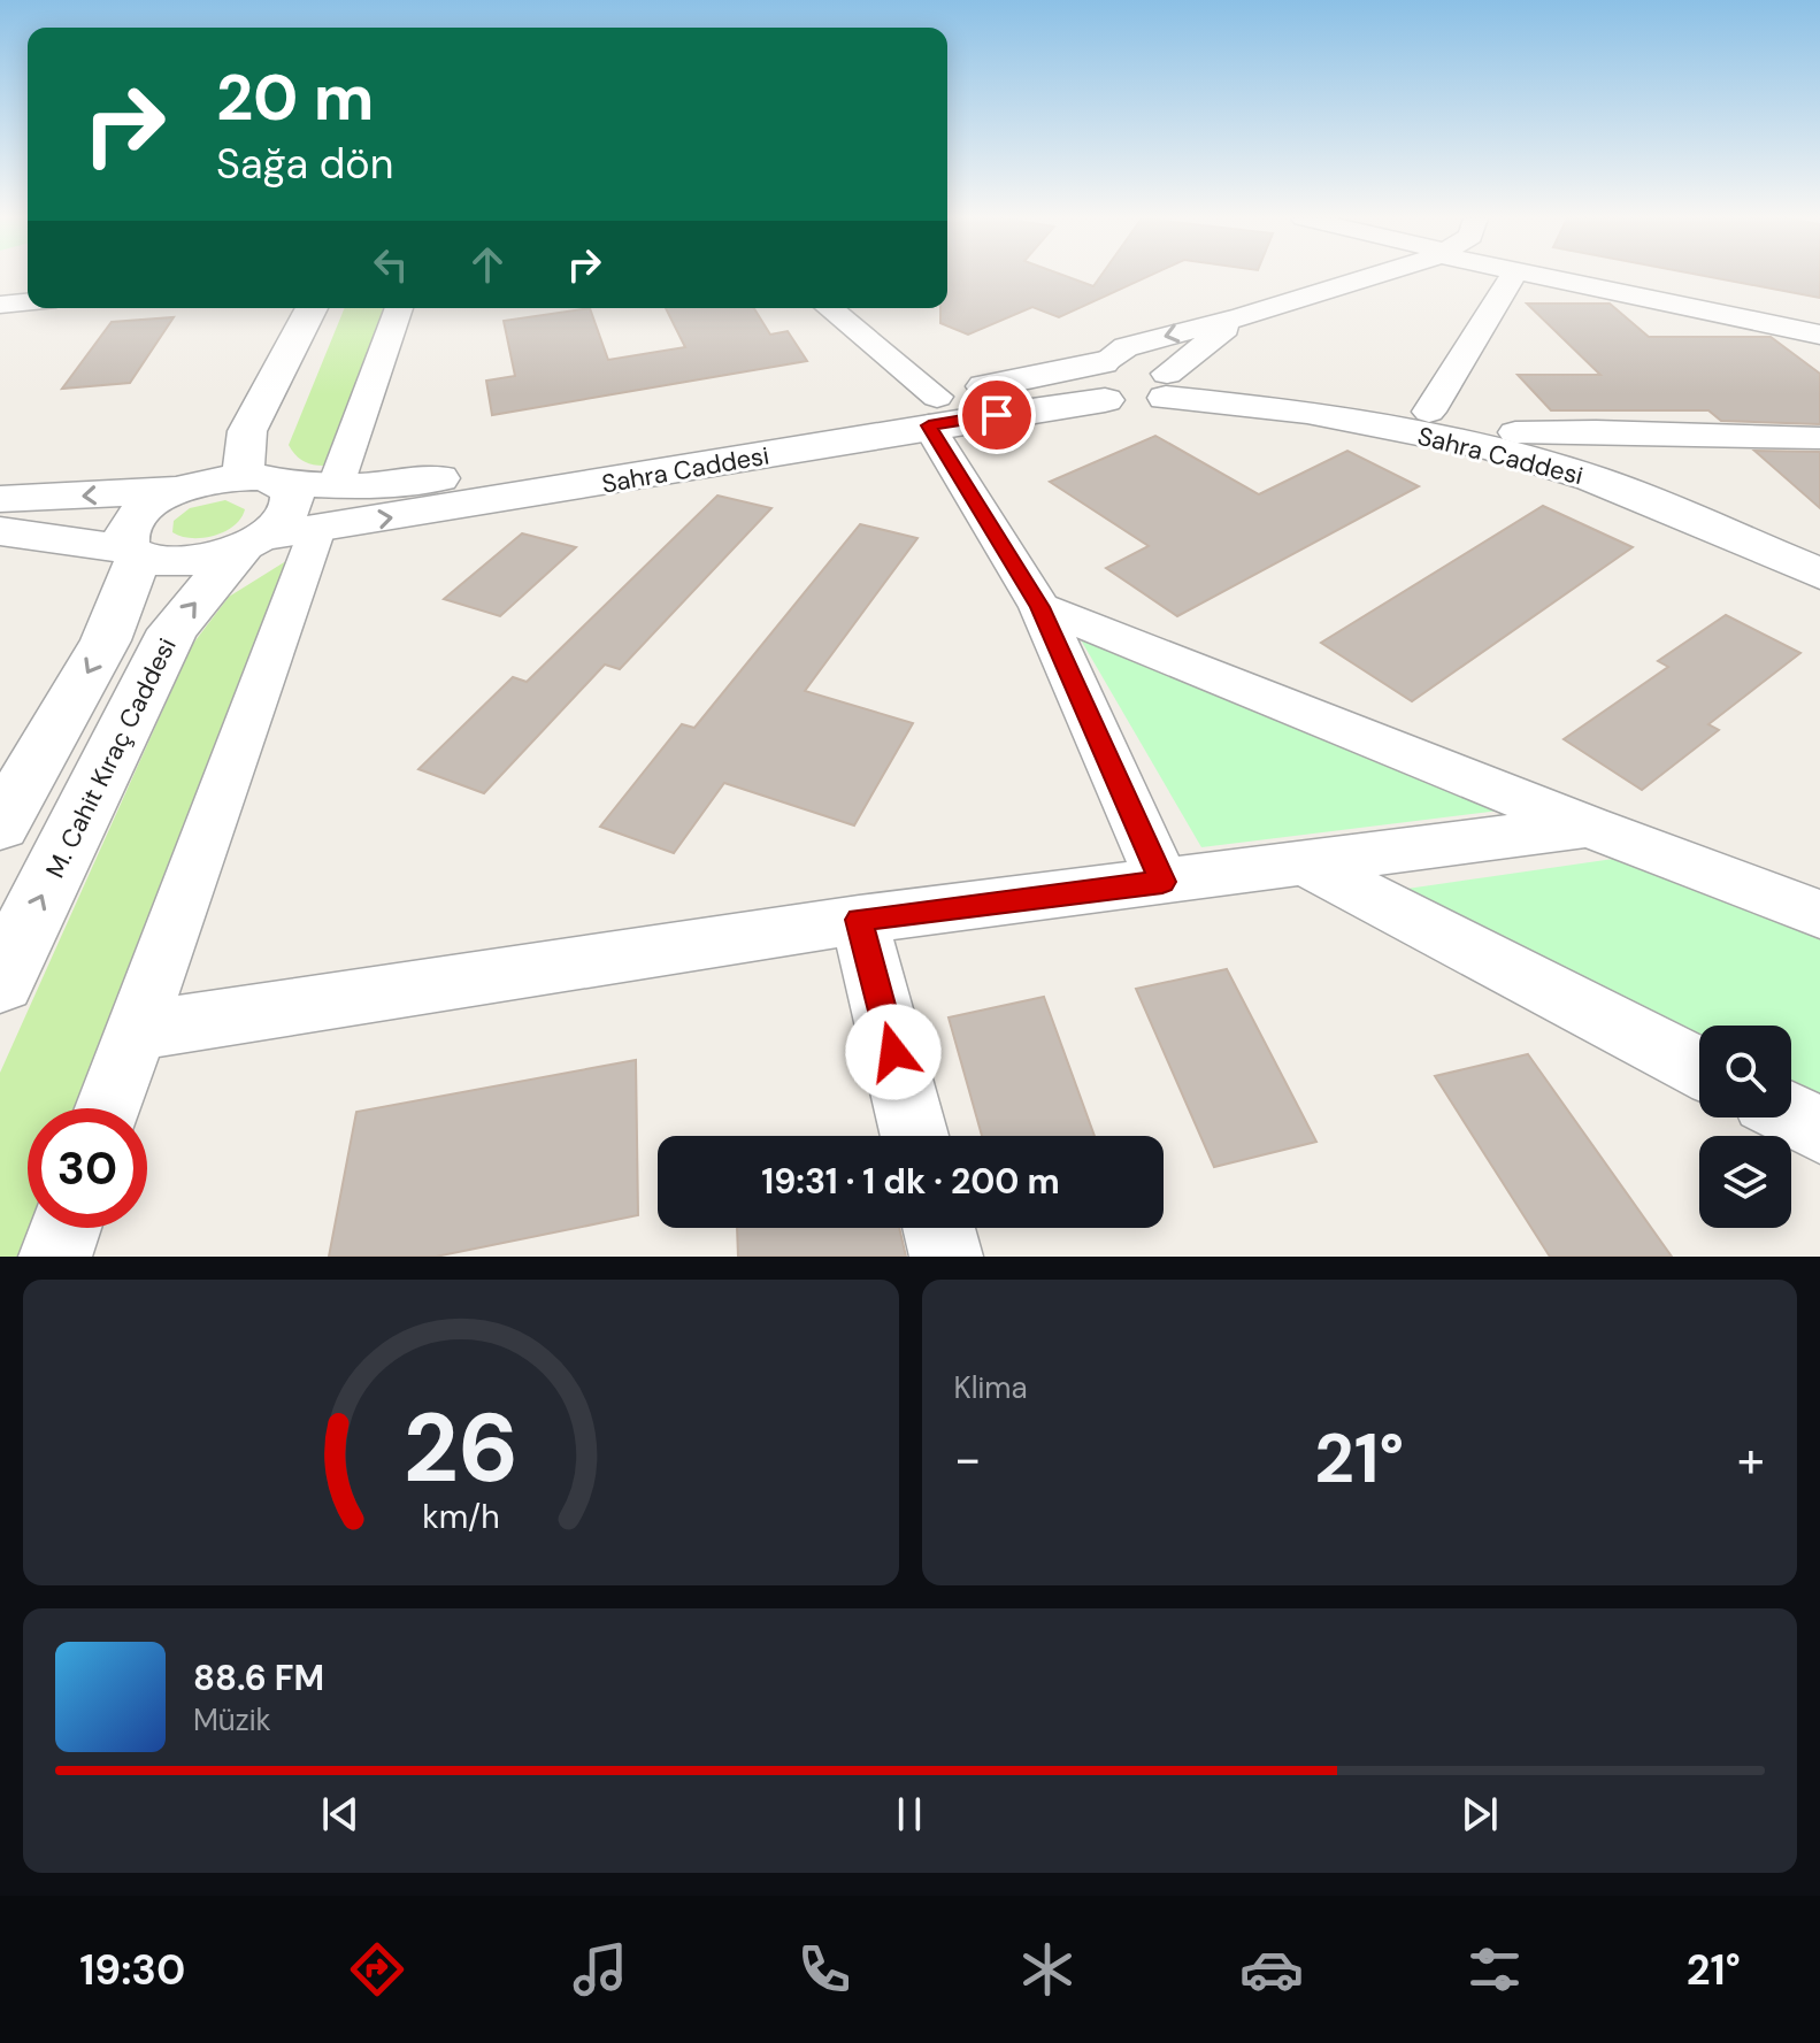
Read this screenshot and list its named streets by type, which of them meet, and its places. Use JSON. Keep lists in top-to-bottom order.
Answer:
{
  "streets": {
    "street": ["Sahra Caddesi", "M. Cahit Kıraç Caddesi"]
  },
  "crossings": [
    ["Sahra Caddesi", "M. Cahit Kıraç Caddesi"]
  ],
  "page": {
    "turn": ["20 m", "Sağa dön"],
    "limit": "30",
    "trip": "19:31 · 1 dk · 200 m",
    "tile": "Klima",
    "heat": ["−", "21°", "+"],
    "song": ["88.6 FM", "Müzik"],
    "tabs": ["19:30", "21°"],
    "gauge": ["26", "km/h"]
  }
}
